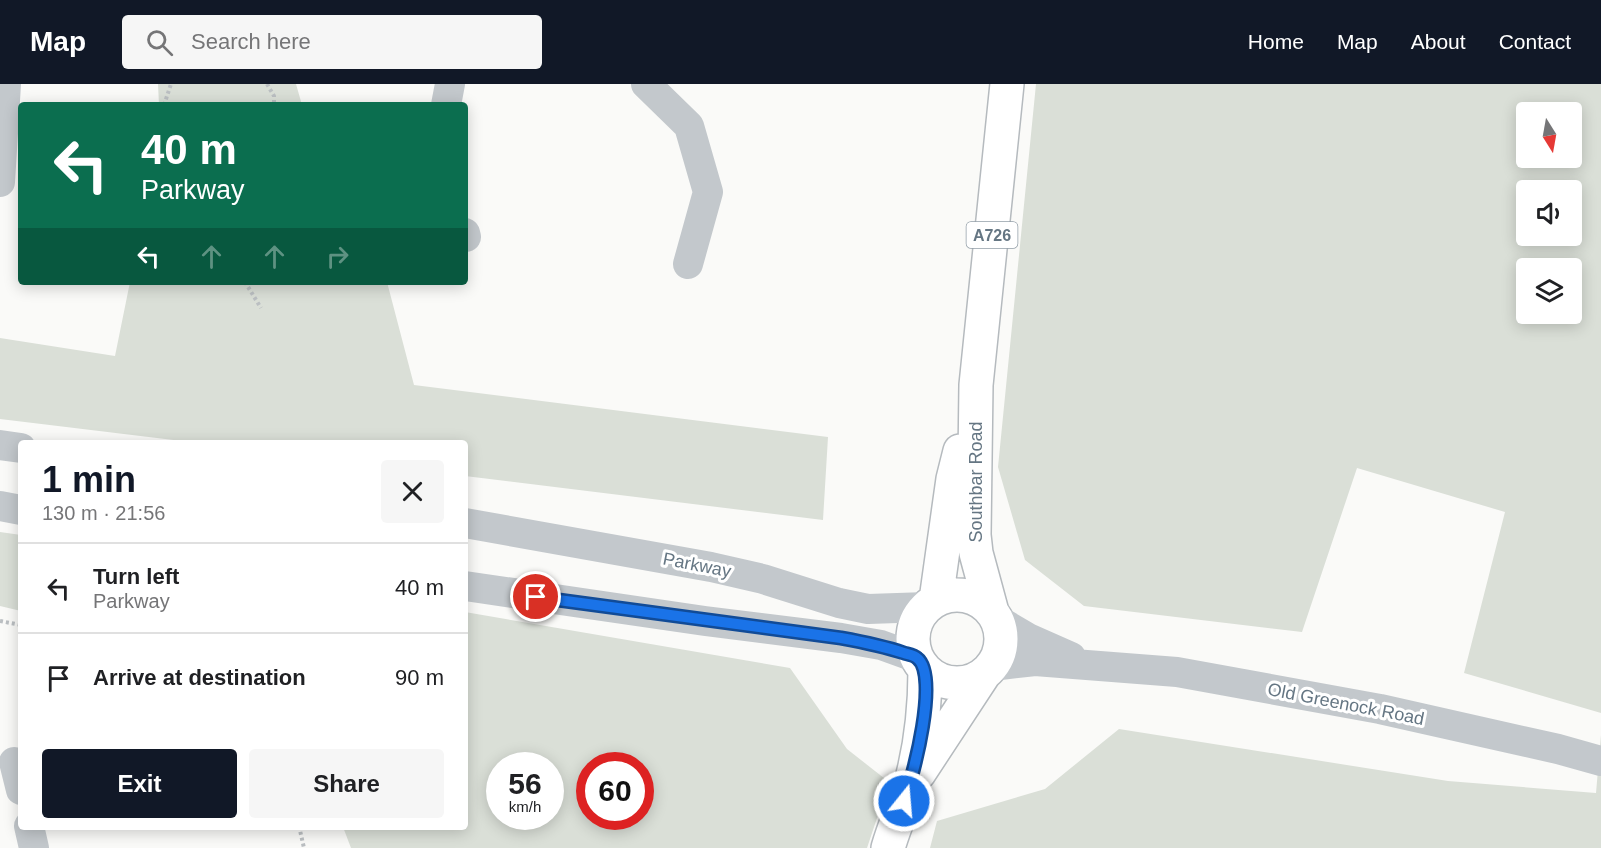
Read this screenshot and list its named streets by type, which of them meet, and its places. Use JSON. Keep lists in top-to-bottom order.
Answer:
{
  "streets": {
    "main road": ["A726", "Southbar Road"],
    "street": ["Parkway", "Old Greenock Road"]
  },
  "crossings": [
    ["Southbar Road", "Parkway"],
    ["Southbar Road", "Old Greenock Road"],
    ["Parkway", "Old Greenock Road"]
  ],
  "north": "bottom",
  "page": {
    "header": "Map",
    "search": "Search here",
    "nav": [
      "Home",
      "Map",
      "About",
      "Contact"
    ],
    "turn": ["40 m", "Parkway"],
    "heading": ["1 min", "130 m · 21:56"],
    "list": [
      {
        "name": "Turn left",
        "note": "Parkway",
        "value": "40 m"
      },
      {
        "name": "Arrive at destination",
        "value": "90 m"
      }
    ],
    "buttons": ["Exit", "Share"],
    "speed": "56 km/h",
    "limit": "60"
  }
}
